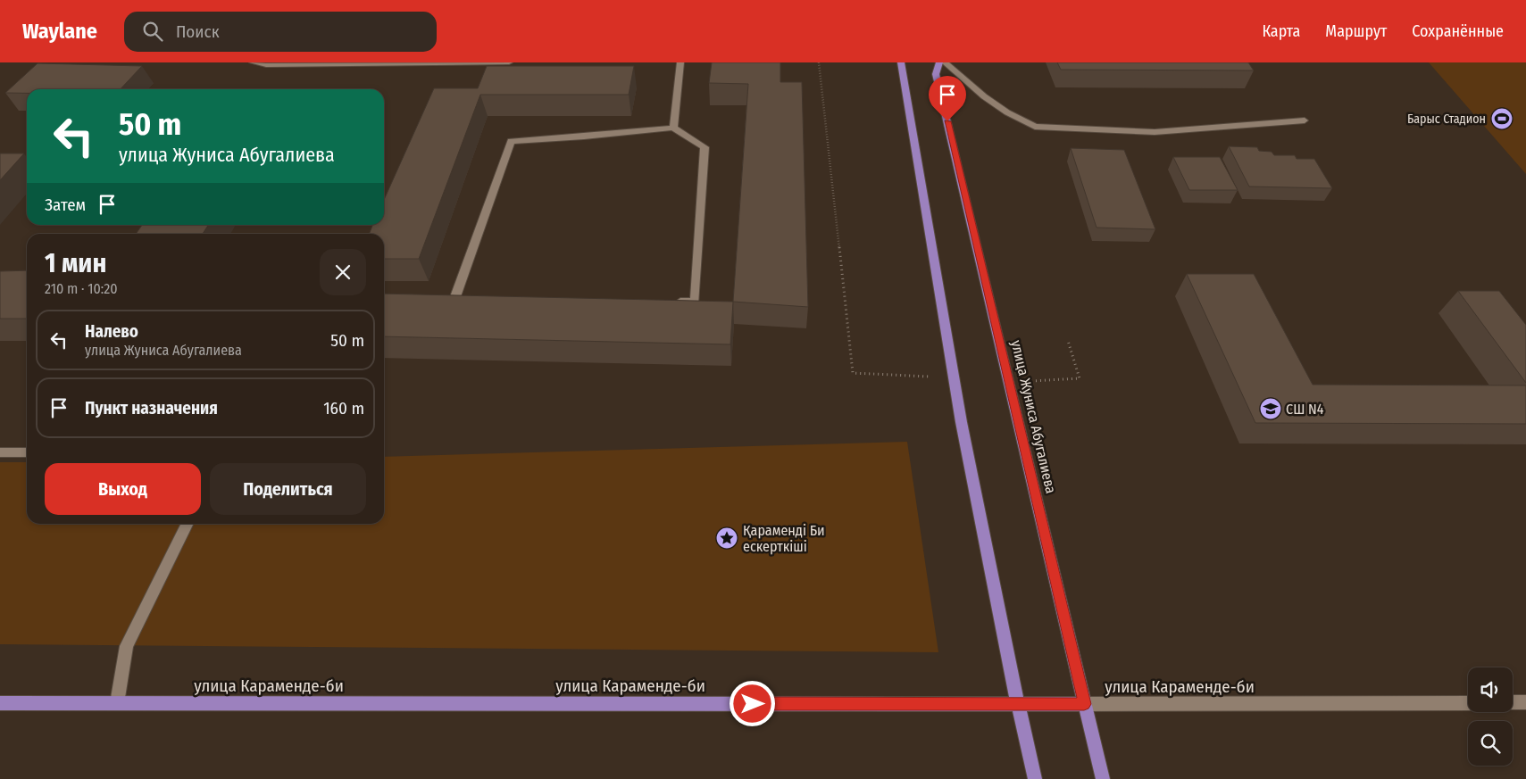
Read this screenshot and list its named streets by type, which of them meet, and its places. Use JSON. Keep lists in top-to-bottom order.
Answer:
{
  "streets": {
    "main road": ["улица Жуниса Абугалиева", "улица Караменде-би"]
  },
  "crossings": [
    ["улица Жуниса Абугалиева", "улица Караменде-би"]
  ],
  "places": {
    "sports": ["Барыс Стадион"],
    "school or university": ["СШ N4"],
    "place": ["Қараменді Би ескерткіші"]
  },
  "page": {
    "header": "Waylane",
    "search": "Поиск",
    "nav": ["Карта", "Маршрут", "Сохранённые"],
    "turn": ["50 m", "улица Жуниса Абугалиева"],
    "then": "Затем",
    "heading": ["1 мин", "210 m · 10:20"],
    "list": [
      {
        "name": "Налево",
        "note": "улица Жуниса Абугалиева",
        "value": "50 m"
      },
      {
        "name": "Пункт назначения",
        "value": "160 m"
      }
    ],
    "buttons": ["Выход", "Поделиться"]
  }
}
